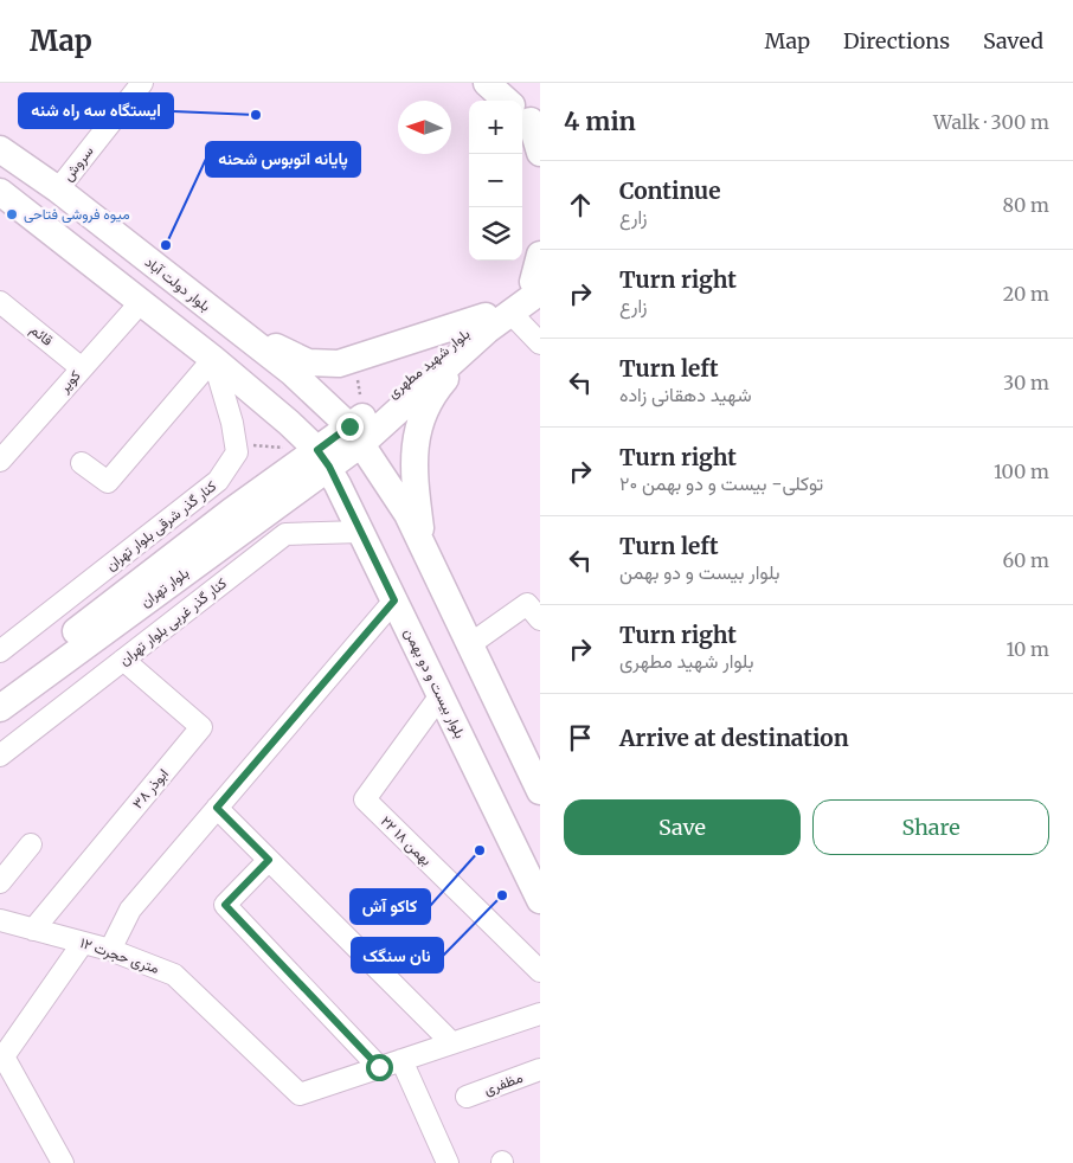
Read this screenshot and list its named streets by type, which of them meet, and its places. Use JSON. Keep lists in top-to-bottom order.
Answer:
{
  "streets": {
    "main road": [
      "بلوار دولت آباد",
      "بلوار شهید مطهری",
      "بلوار تهران",
      "بلوار بیست و دو بهمن"
    ],
    "street": [
      "سروش",
      "قائم",
      "کویر",
      "کنار گذر شرقی بلوار تهران",
      "کنار گذر غربی بلوار تهران",
      "۳۸ ابوذر",
      "۲۲ بهمن ۱۸",
      "۱۲ متری حجرت",
      "مظفری"
    ]
  },
  "crossings": [
    ["سروش", "بلوار دولت آباد"],
    ["بلوار دولت آباد", "بلوار شهید مطهری"],
    ["قائم", "کویر"],
    ["بلوار شهید مطهری", "بلوار تهران"],
    ["بلوار شهید مطهری", "بلوار بیست و دو بهمن"],
    ["بلوار تهران", "بلوار بیست و دو بهمن"],
    ["کنار گذر غربی بلوار تهران", "بلوار بیست و دو بهمن"],
    ["کنار گذر غربی بلوار تهران", "۳۸ ابوذر"],
    ["بلوار بیست و دو بهمن", "۲۲ بهمن ۱۸"],
    ["۳۸ ابوذر", "۱۲ متری حجرت"]
  ],
  "places": [
    "ایستگاه سه راه شنه",
    "میوه فروشی فتاحی",
    "پایانه اتوبوس شحنه",
    "کاکو آش",
    "نان سنگک"
  ],
  "north": "left",
  "page": {
    "header": "Map",
    "nav": ["Map", "Directions", "Saved"],
    "heading": ["4 min", "Walk · 300 m"],
    "map_buttons": ["+", "−"],
    "list": [
      ["Continue", "زارع", "80 m"],
      ["Turn right", "زارع", "20 m"],
      ["Turn left", "شهید دهقانی زاده", "30 m"],
      ["Turn right", "توکلی- بیست و دو بهمن ۲۰", "100 m"],
      ["Turn left", "بلوار بیست و دو بهمن", "60 m"],
      ["Turn right", "بلوار شهید مطهری", "10 m"],
      "Arrive at destination"
    ],
    "buttons": ["Save", "Share"]
  }
}
